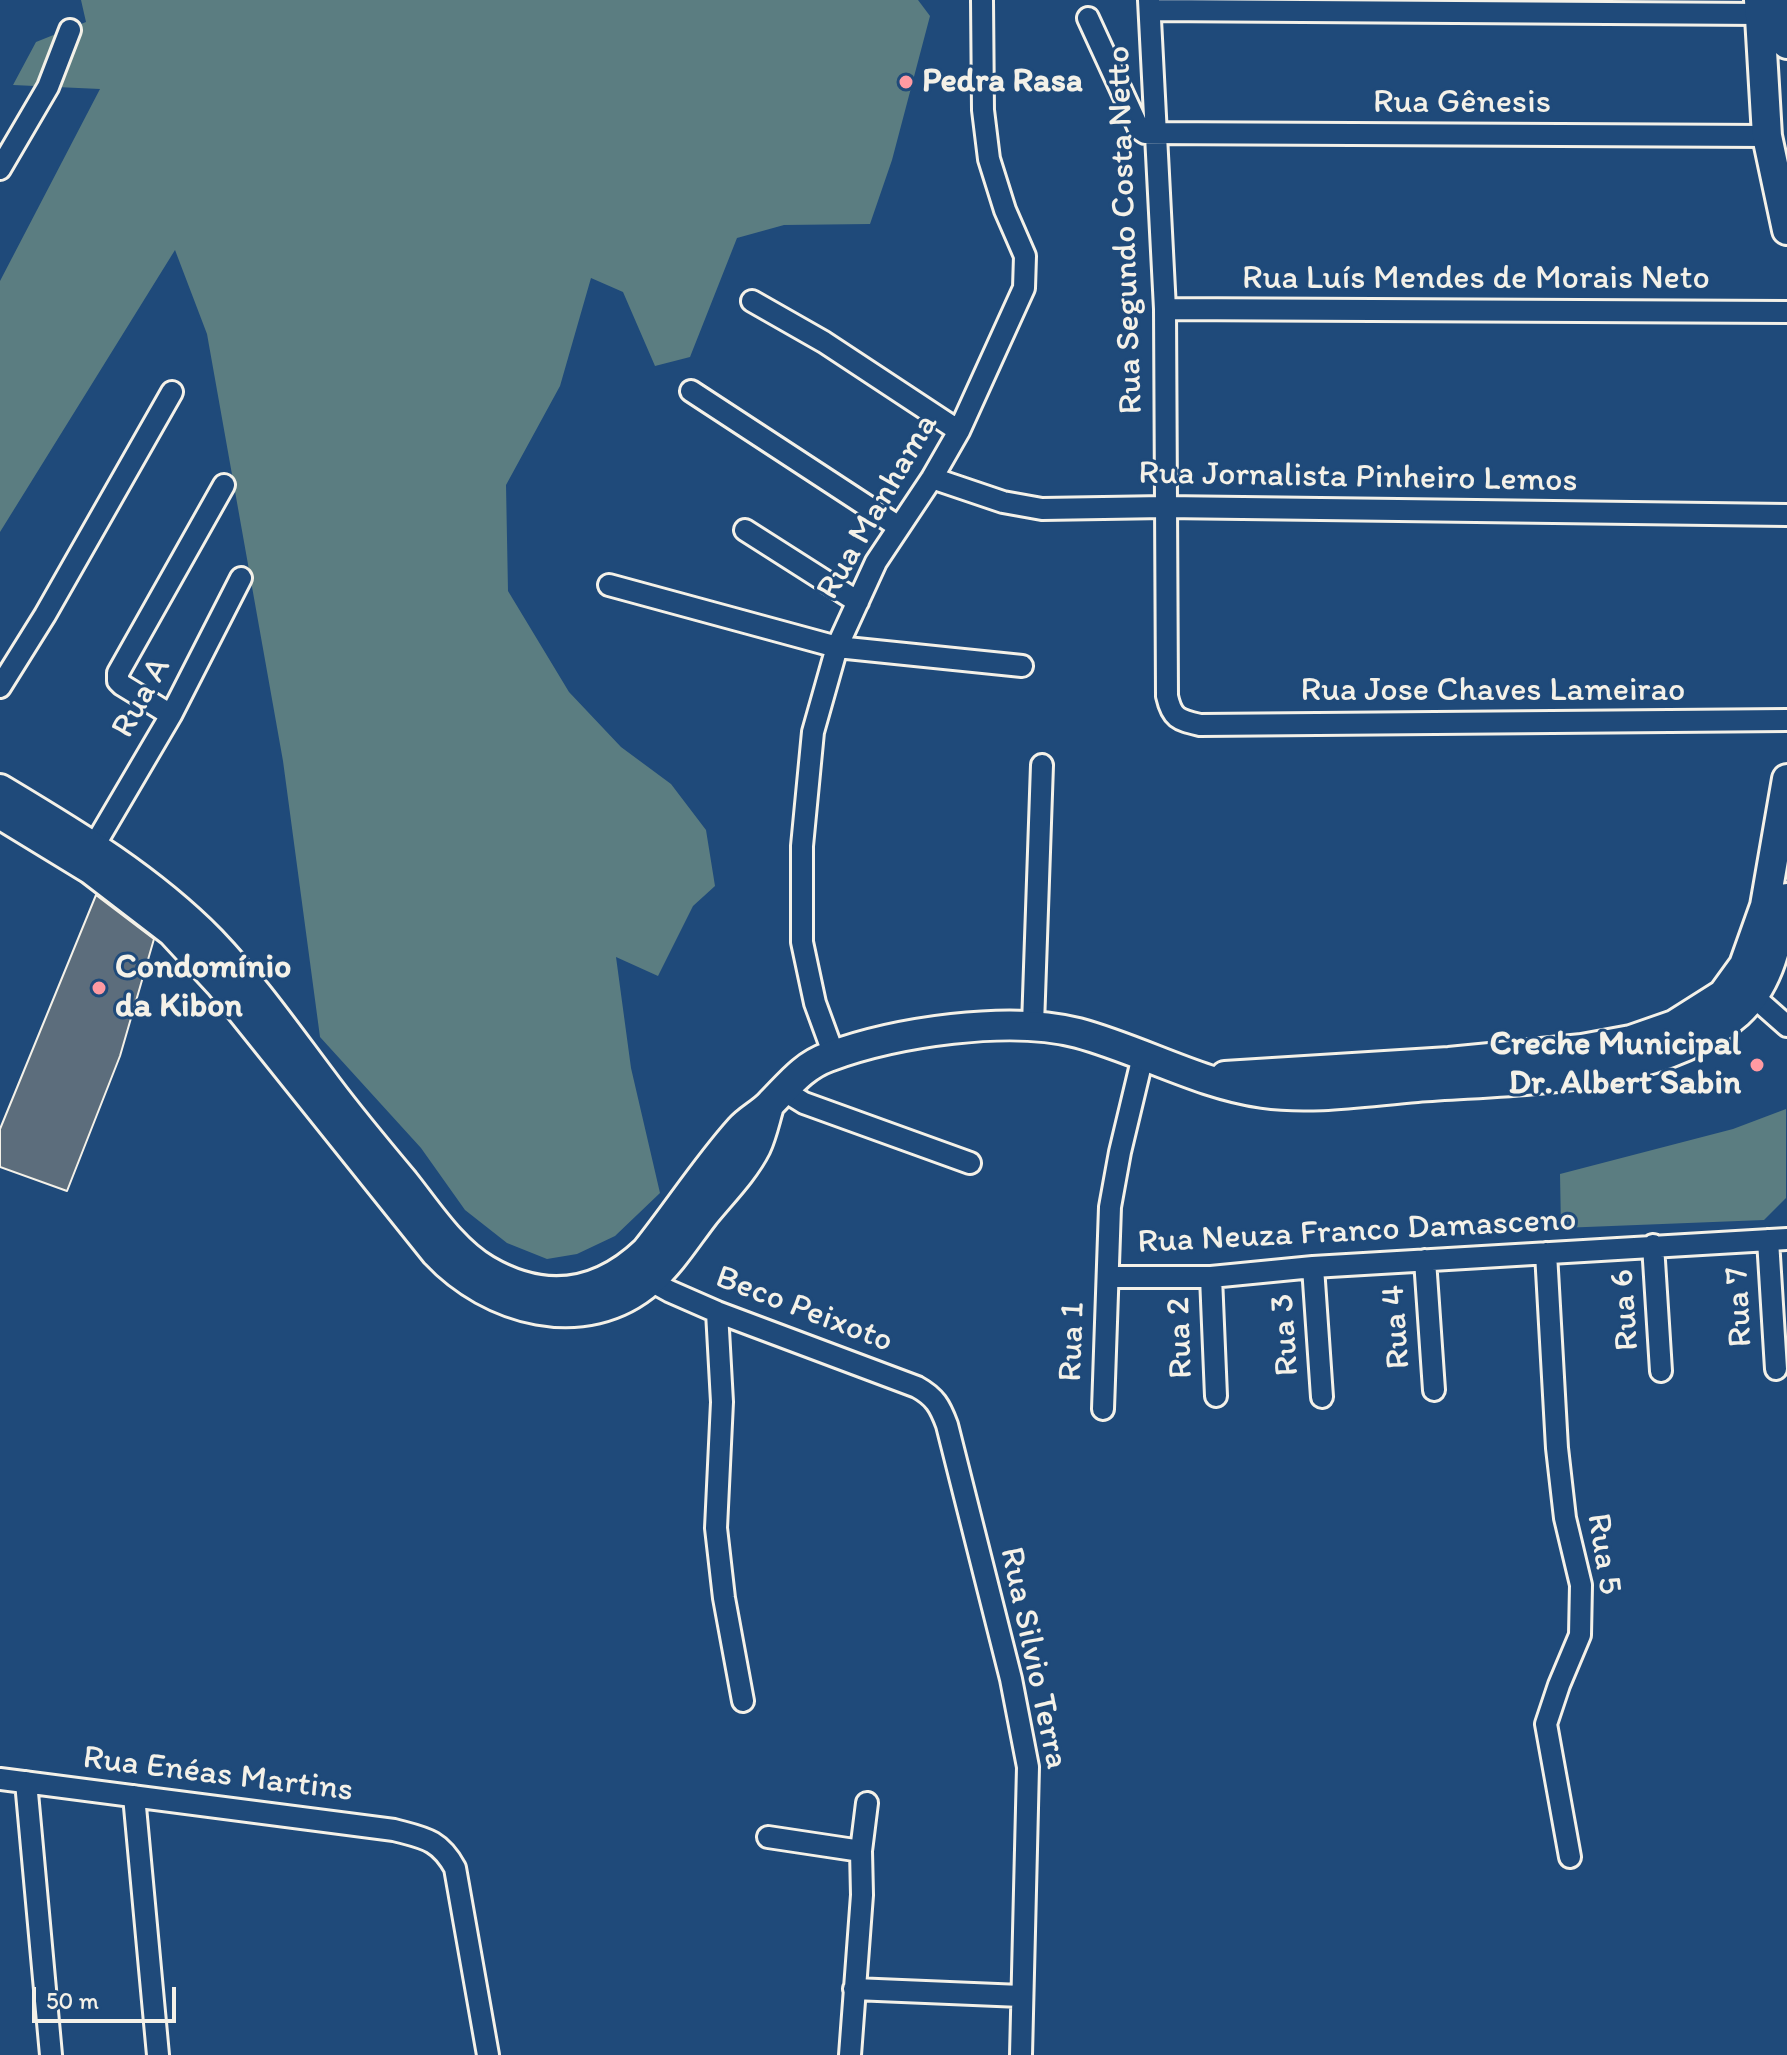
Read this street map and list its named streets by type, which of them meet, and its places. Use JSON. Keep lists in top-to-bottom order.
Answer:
{
  "streets": {
    "street": [
      "Rua Gênesis",
      "Rua Segundo Costa Netto",
      "Rua Luís Mendes de Morais Neto",
      "Rua Jornalista Pinheiro Lemos",
      "Rua Manhama",
      "Rua Jose Chaves Lameirao",
      "Rua A",
      "Rua Neuza Franco Damasceno",
      "Rua 7",
      "Beco Peixoto",
      "Rua 6",
      "Rua 4",
      "Rua 3",
      "Rua 2",
      "Rua 1",
      "Rua 5",
      "Rua Silvio Terra",
      "Rua Enéas Martins"
    ]
  },
  "crossings": [
    ["Rua Gênesis", "Rua Segundo Costa Netto"],
    ["Rua Segundo Costa Netto", "Rua Luís Mendes de Morais Neto"],
    ["Rua Segundo Costa Netto", "Rua Jornalista Pinheiro Lemos"],
    ["Rua Segundo Costa Netto", "Rua Jose Chaves Lameirao"],
    ["Rua Jornalista Pinheiro Lemos", "Rua Manhama"],
    ["Rua Neuza Franco Damasceno", "Rua 7"],
    ["Rua Neuza Franco Damasceno", "Rua 6"],
    ["Rua Neuza Franco Damasceno", "Rua 4"],
    ["Rua Neuza Franco Damasceno", "Rua 3"],
    ["Rua Neuza Franco Damasceno", "Rua 2"],
    ["Rua Neuza Franco Damasceno", "Rua 1"],
    ["Rua Neuza Franco Damasceno", "Rua 5"],
    ["Beco Peixoto", "Rua Silvio Terra"]
  ],
  "places": ["Pedra Rasa", "Condomínio da Kibon", "Creche Municipal Dr. Albert Sabin"],
  "scale_bar": "50 m"
}
